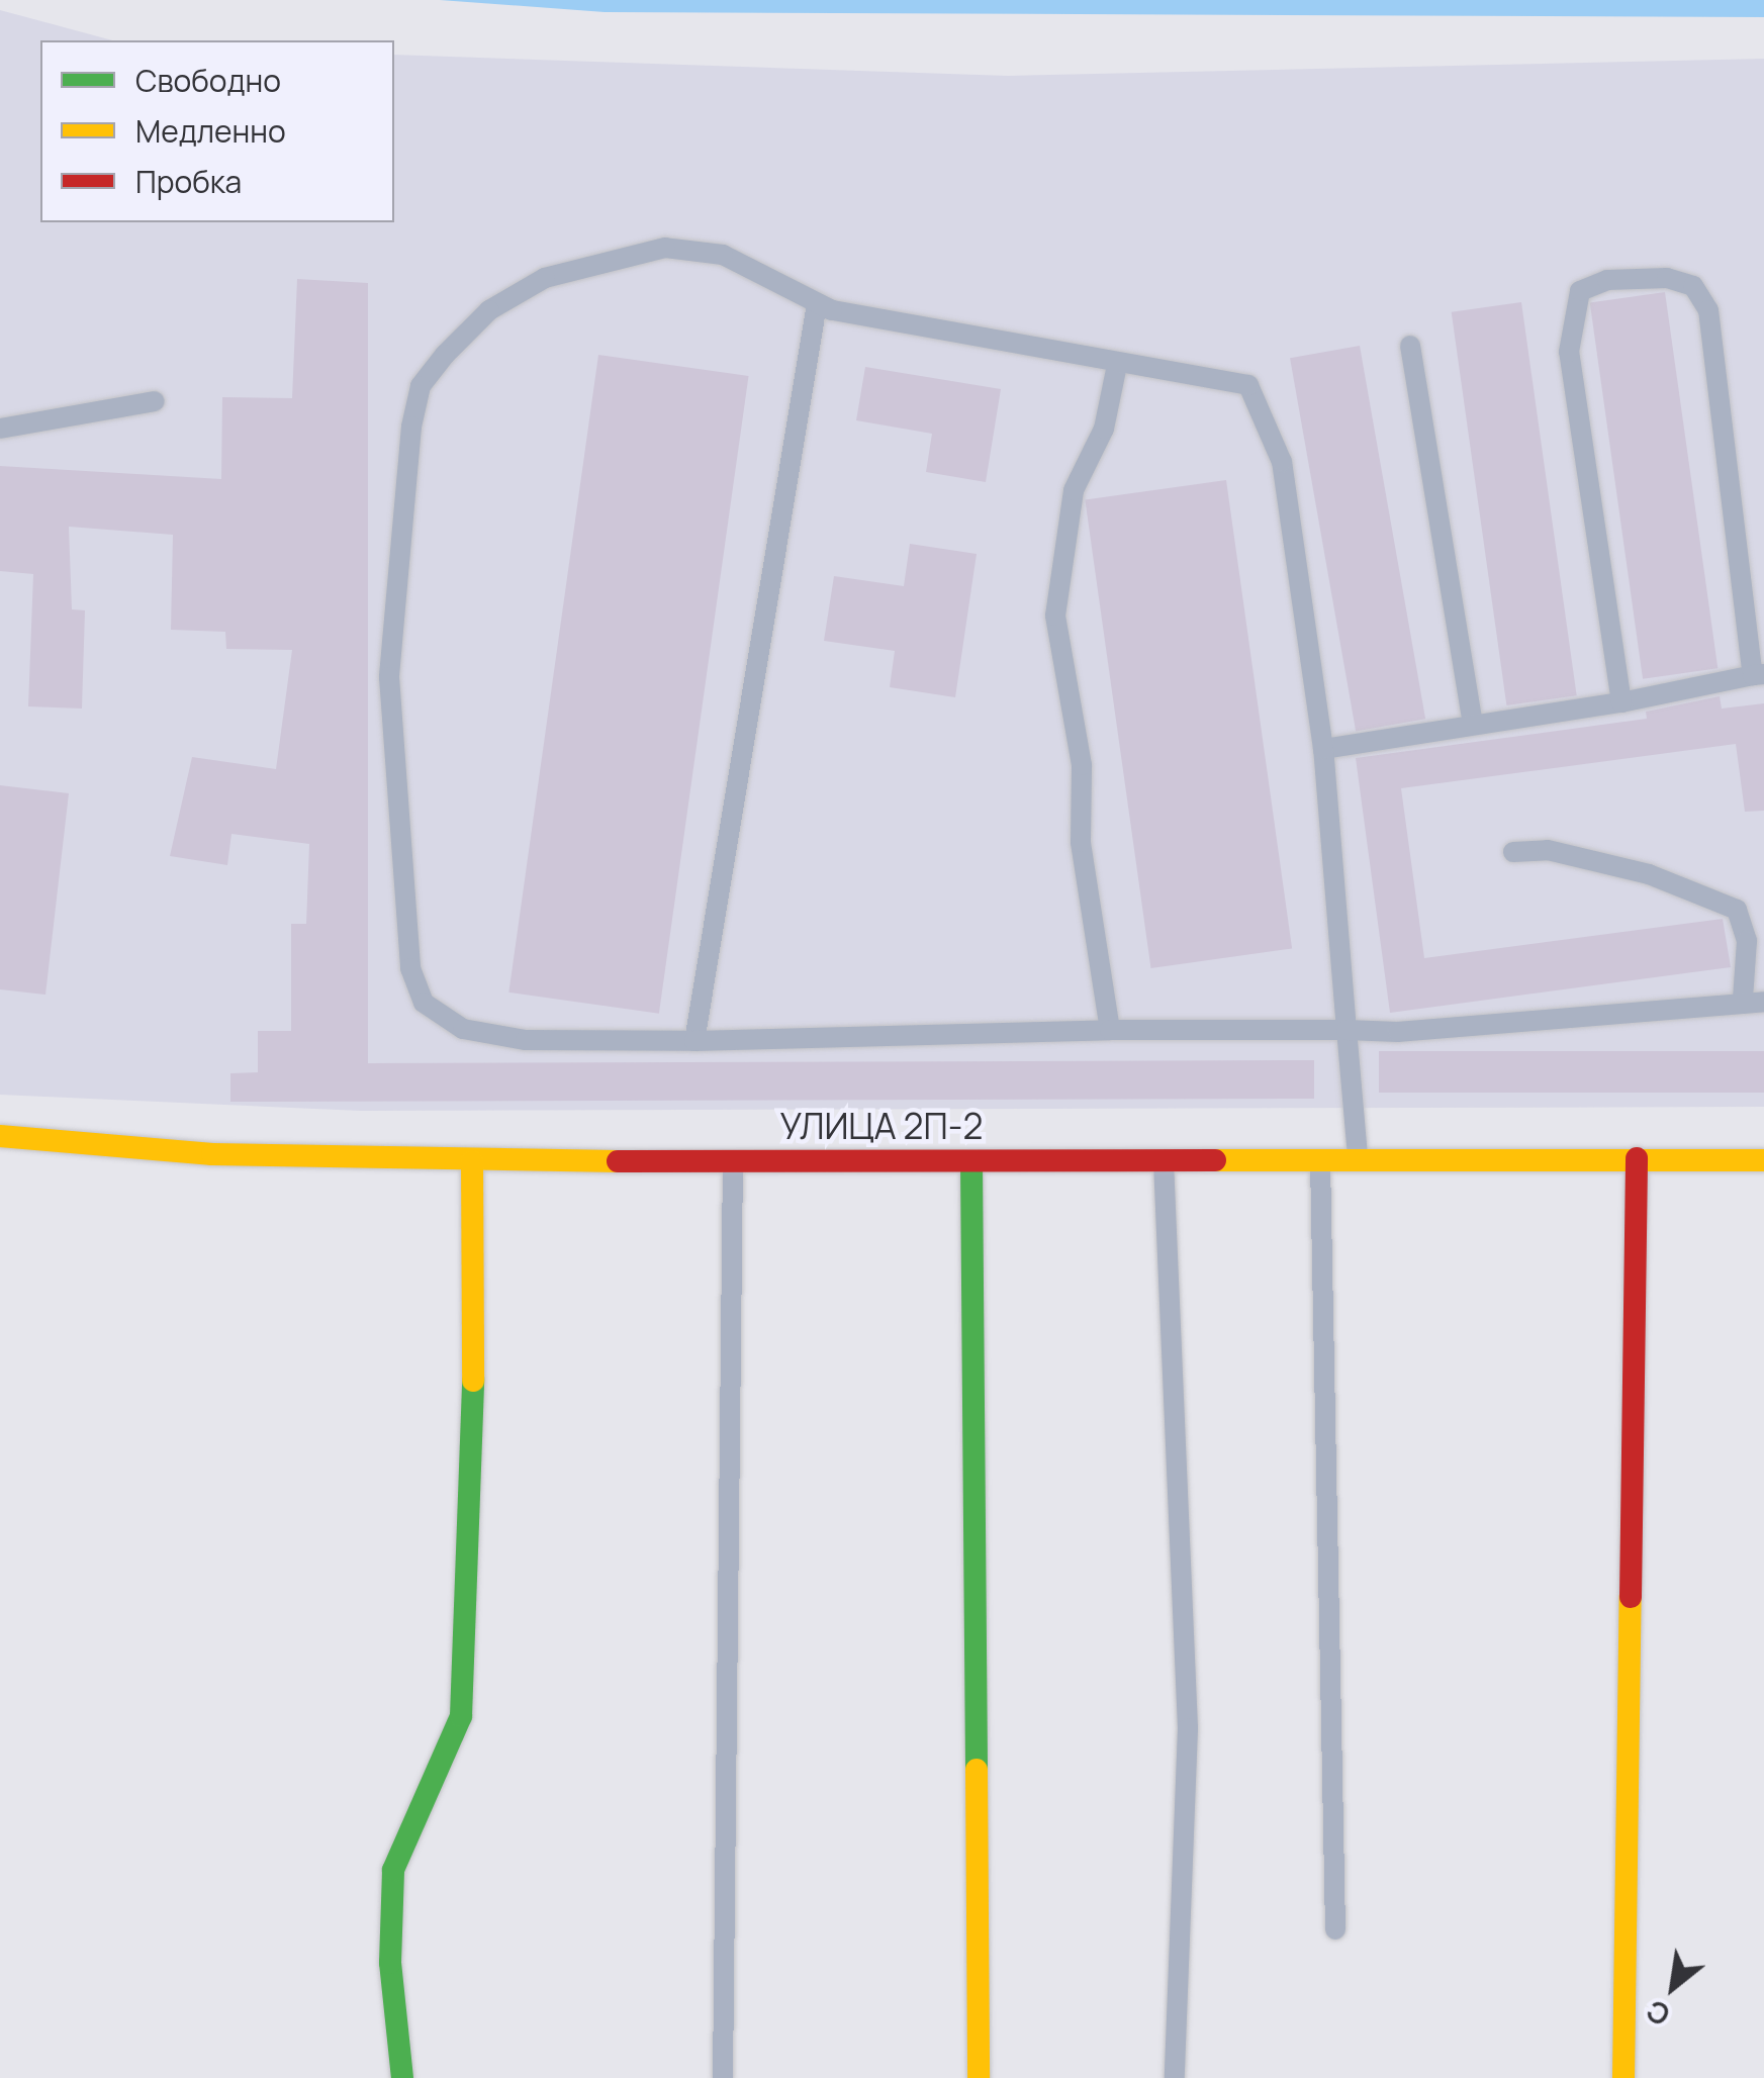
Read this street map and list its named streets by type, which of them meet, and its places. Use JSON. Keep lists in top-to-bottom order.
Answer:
{
  "streets": {
    "street": ["УЛИЦА 2П-2"]
  },
  "legend": ["Свободно", "Медленно", "Пробка"],
  "north": "bottom left"
}
